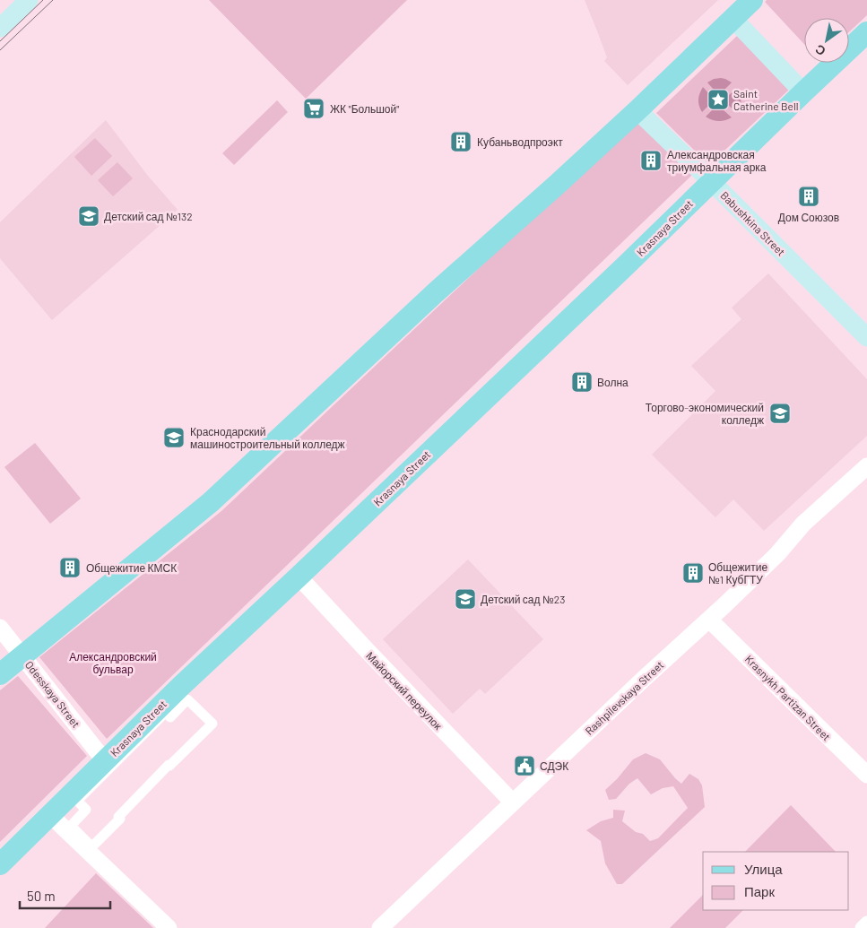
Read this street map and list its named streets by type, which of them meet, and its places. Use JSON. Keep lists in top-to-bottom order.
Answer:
{
  "streets": {
    "main road": ["Babushkina Street", "Krasnaya Street"],
    "street": [
      "Майорский переулок",
      "Odesskaya Street",
      "Rashpilevskaya Street",
      "Krasnykh Partizan Street"
    ]
  },
  "crossings": [
    ["Babushkina Street", "Krasnaya Street"],
    ["Krasnaya Street", "Майорский переулок"],
    ["Krasnaya Street", "Odesskaya Street"],
    ["Майорский переулок", "Rashpilevskaya Street"],
    ["Rashpilevskaya Street", "Krasnykh Partizan Street"]
  ],
  "parks": ["Александровский бульвар"],
  "places": {
    "place": ["Saint Catherine Bell"],
    "supermarket": ["ЖК \"Большой\""],
    "building": [
      "Кубаньводпроэкт",
      "Александровская триумфальная арка",
      "Дом Союзов",
      "Волна",
      "Общежитие КМСК",
      "Общежитие №1 КубГТУ"
    ],
    "school or university": [
      "Детский сад №132",
      "Торгово-экономический колледж",
      "Краснодарский машиностроительный колледж",
      "Детский сад №23"
    ],
    "public building": ["СДЭК"]
  },
  "legend": ["Улица", "Парк"],
  "scale_bar": "50 m",
  "north": "bottom left"
}
